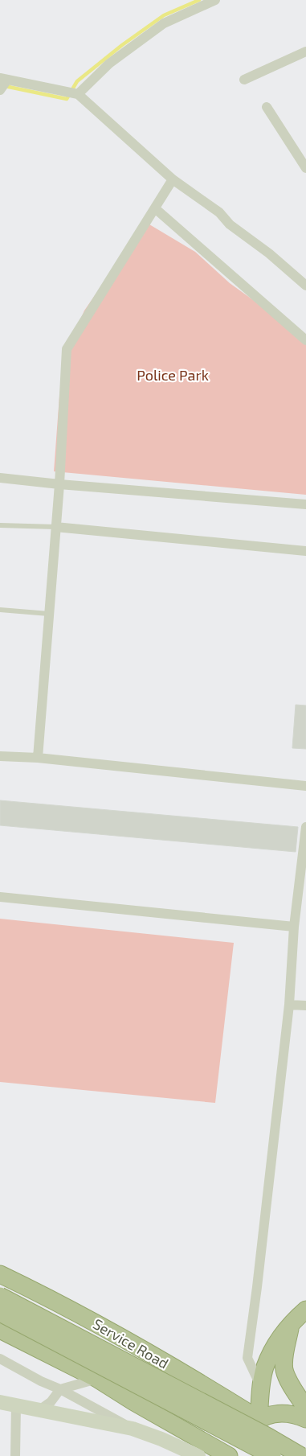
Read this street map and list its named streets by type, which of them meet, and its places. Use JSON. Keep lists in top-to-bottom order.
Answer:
{
  "streets": {
    "highway": ["Service Road"]
  },
  "parks": ["Police Park"]
}
